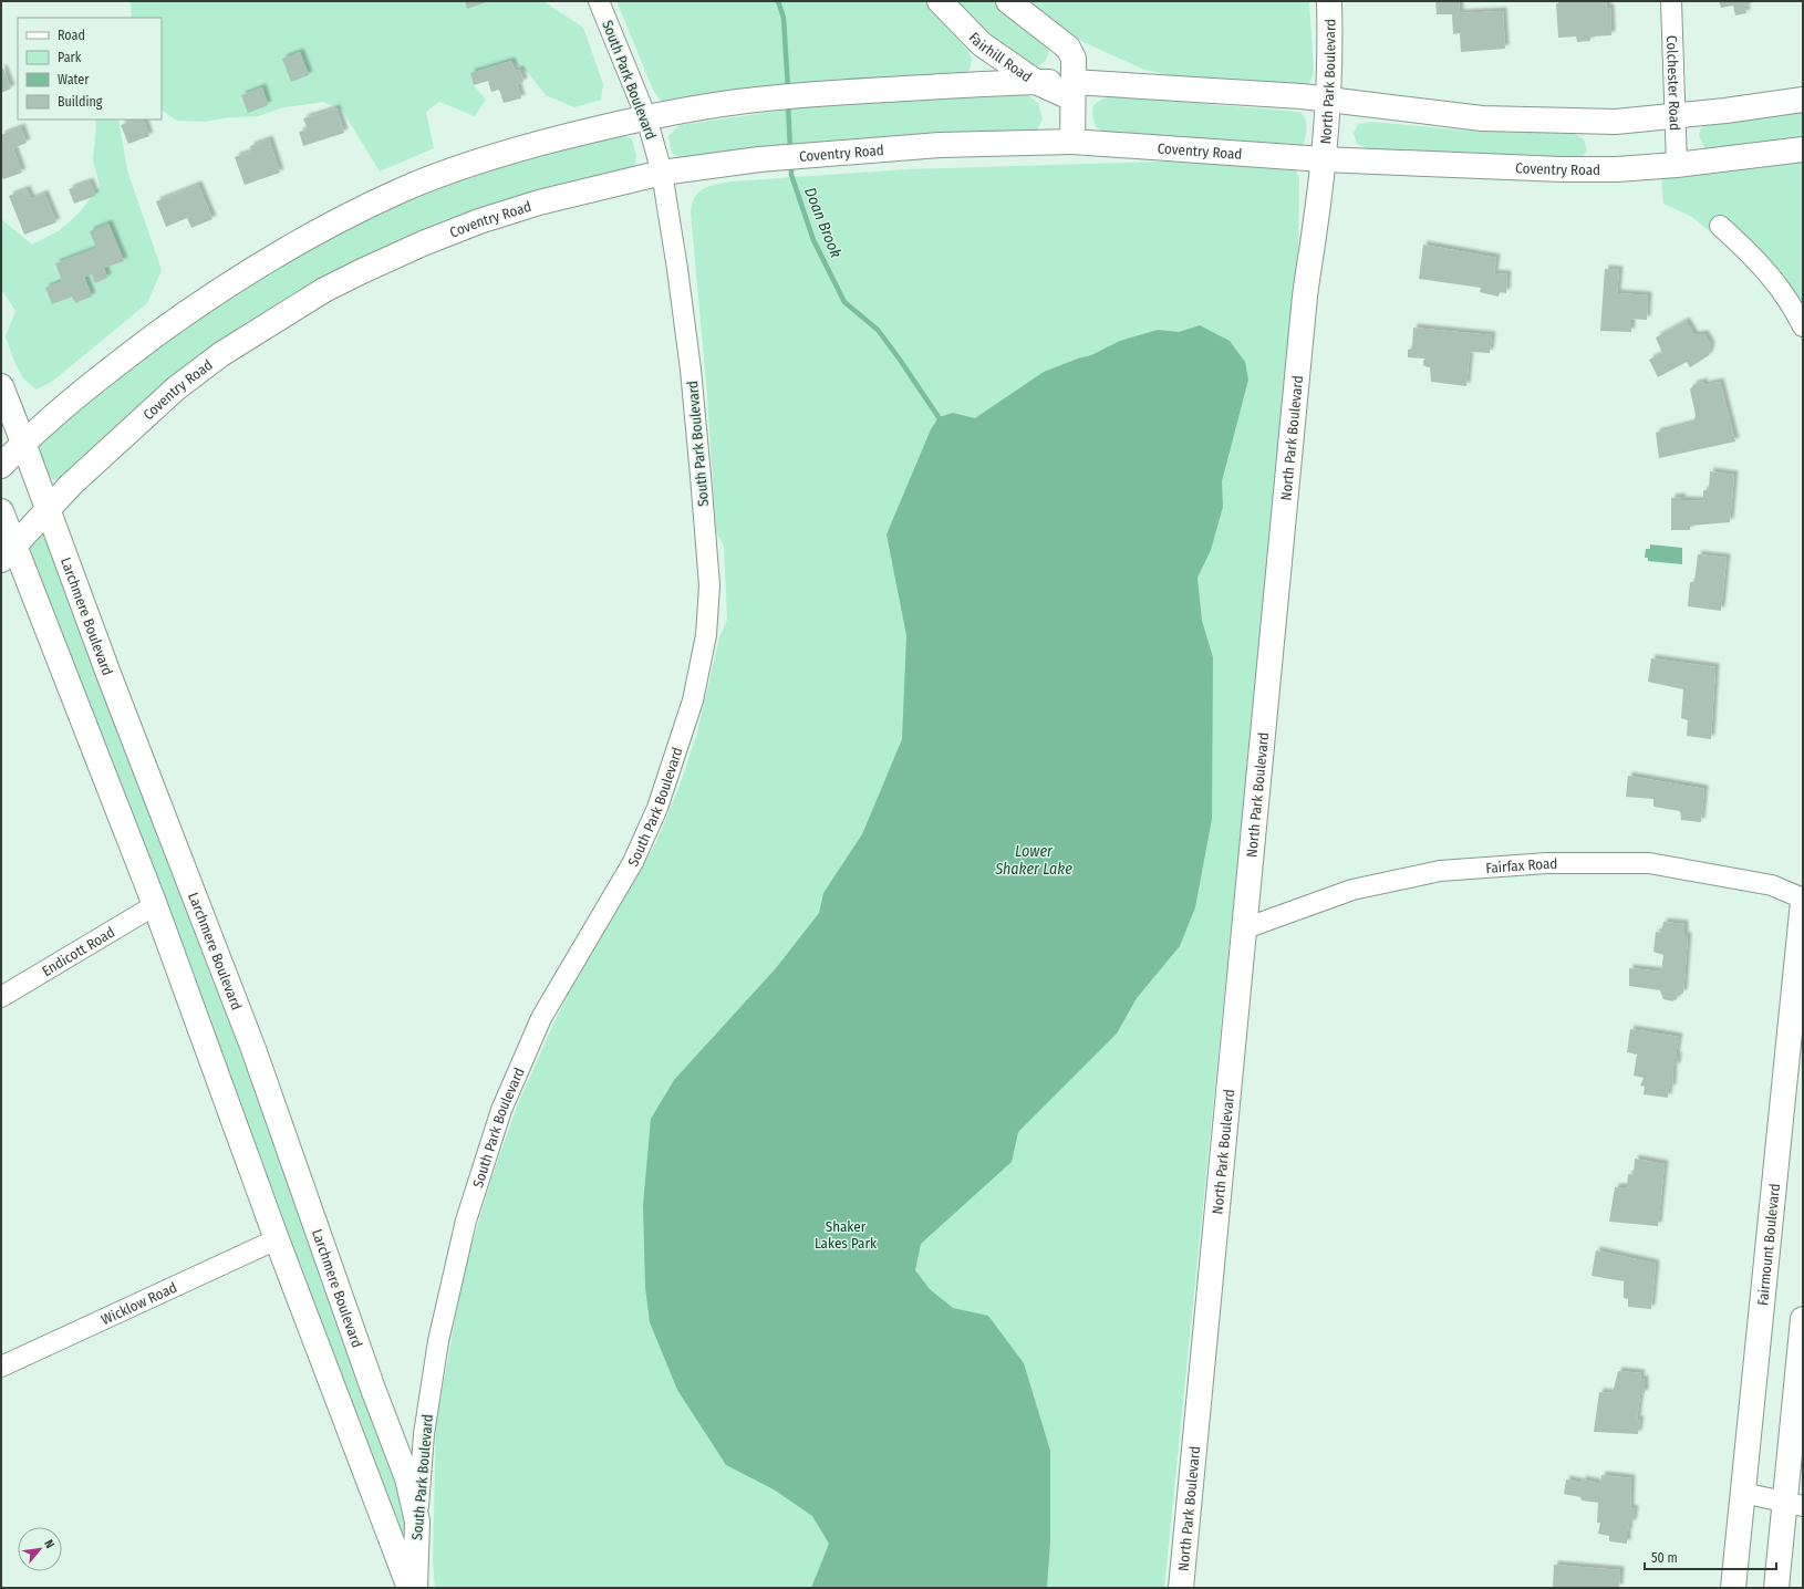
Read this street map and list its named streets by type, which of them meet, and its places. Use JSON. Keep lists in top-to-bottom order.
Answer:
{
  "streets": {
    "main road": [
      "Fairhill Road",
      "South Park Boulevard",
      "North Park Boulevard",
      "Coventry Road",
      "Larchmere Boulevard",
      "Fairmount Boulevard"
    ],
    "street": [
      "Colchester Road",
      "Fairfax Road",
      "Endicott Road",
      "Wicklow Road"
    ]
  },
  "crossings": [
    ["South Park Boulevard", "Coventry Road"],
    ["South Park Boulevard", "Larchmere Boulevard"],
    ["North Park Boulevard", "Coventry Road"],
    ["North Park Boulevard", "Fairfax Road"],
    ["Colchester Road", "Coventry Road"],
    ["Coventry Road", "Larchmere Boulevard"],
    ["Fairfax Road", "Fairmount Boulevard"]
  ],
  "water": ["Doan Brook", "Lower Shaker Lake"],
  "parks": ["Shaker Lakes Park"],
  "legend": [
    "Road",
    "Park",
    "Water",
    "Building"
  ],
  "scale_bar": "50 m",
  "north": "top right"
}
